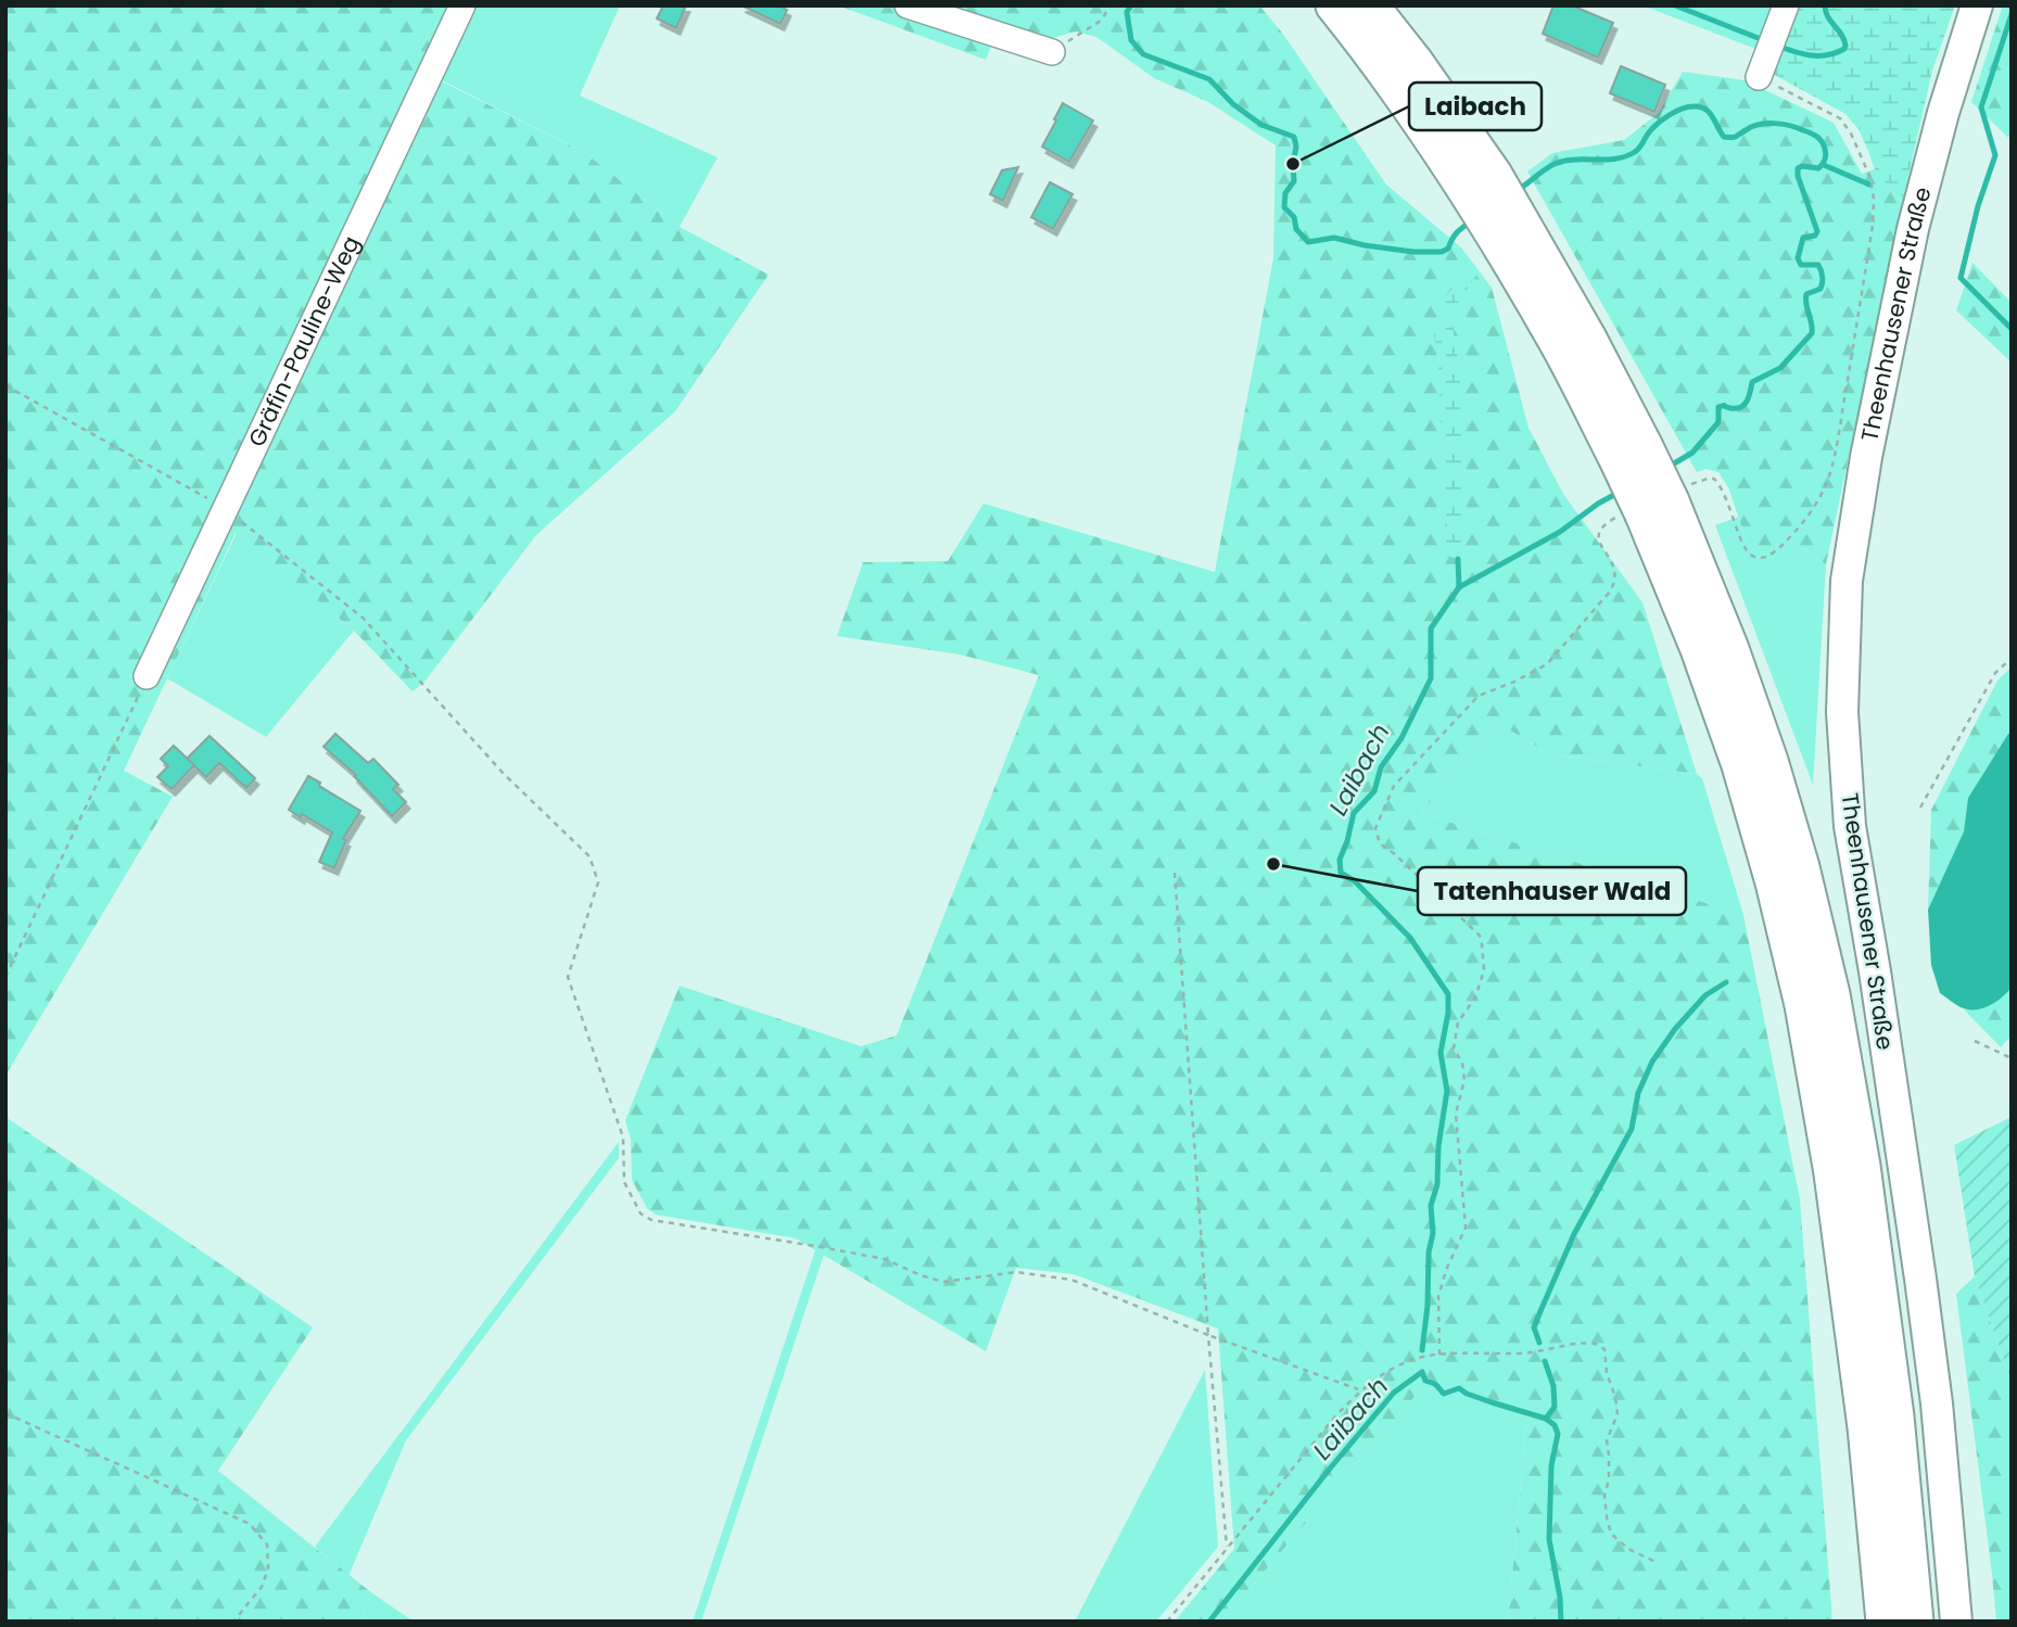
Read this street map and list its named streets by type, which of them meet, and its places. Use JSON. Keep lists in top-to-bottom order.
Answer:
{
  "streets": {
    "main road": ["Theenhausener Straße"],
    "street": ["Gräfin-Pauline-Weg"]
  },
  "water": ["Laibach"],
  "places": ["Laibach", "Tatenhauser Wald"]
}
